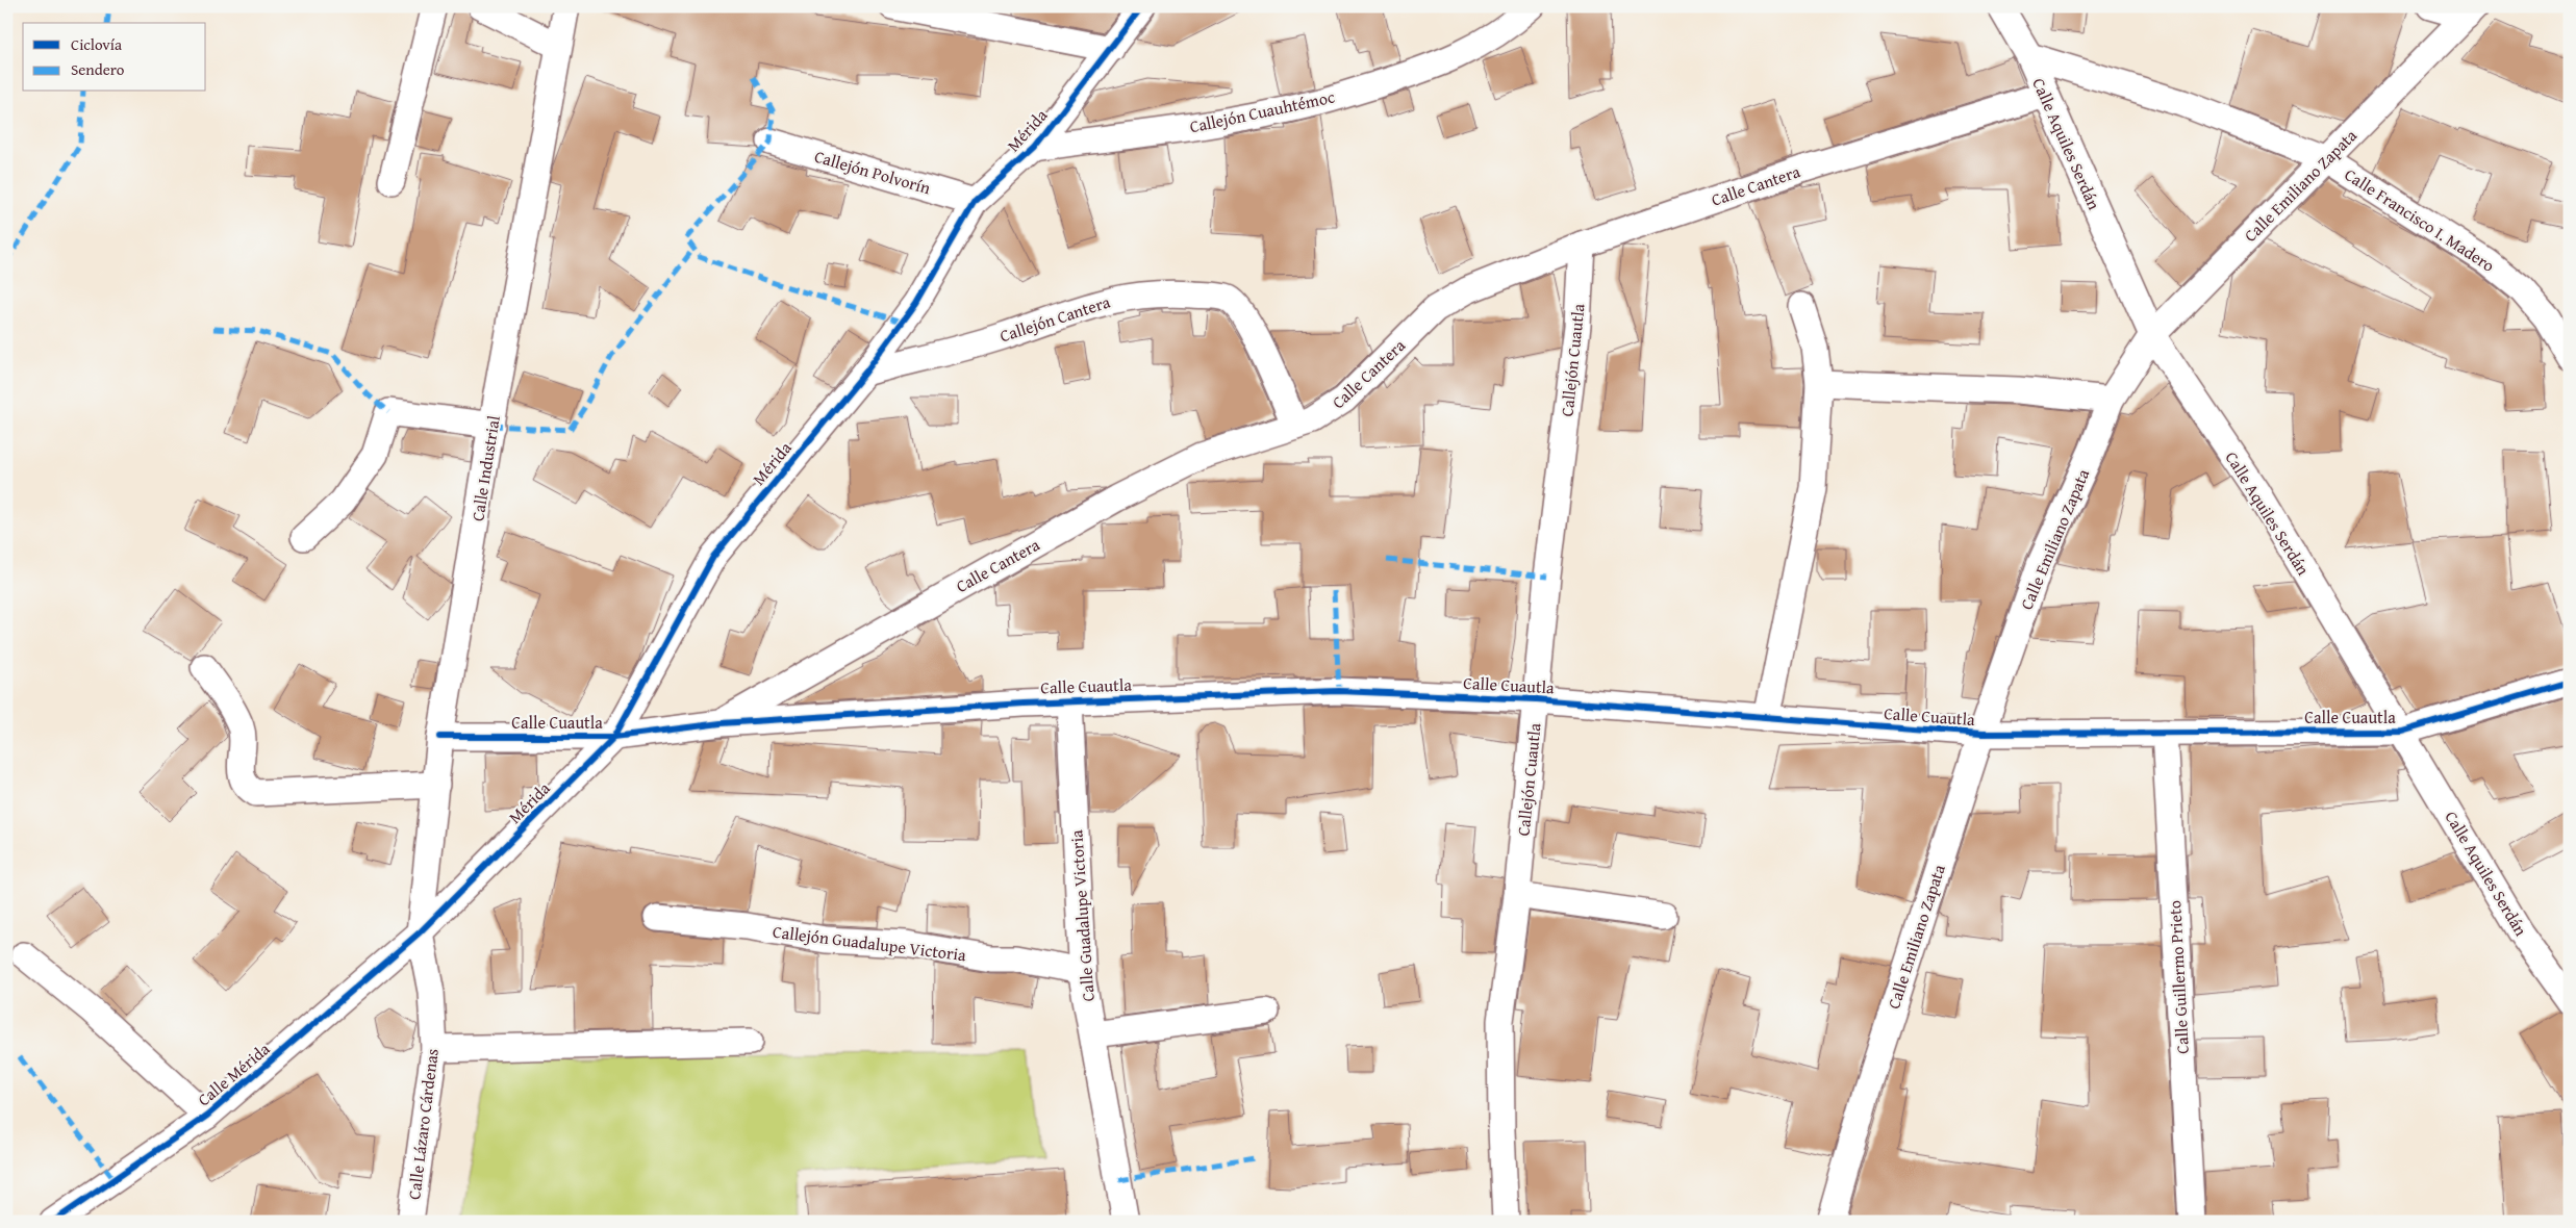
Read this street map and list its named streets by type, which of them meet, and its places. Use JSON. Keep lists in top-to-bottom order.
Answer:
{
  "streets": {
    "street": [
      "Callejón Cuauhtémoc",
      "Mérida",
      "Calle Aquiles Serdán",
      "Callejón Polvorín",
      "Calle Cantera",
      "Calle Emiliano Zapata",
      "Calle Francisco I. Madero",
      "Callejón Cantera",
      "Callejón Cuautla",
      "Calle Industrial",
      "Calle Cuautla",
      "Calle Guadalupe Victoria",
      "Callejón Guadalupe Victoria",
      "Calle Guillermo Prieto",
      "Calle Mérida",
      "Calle Lázaro Cárdenas"
    ]
  },
  "crossings": [
    ["Callejón Cuauhtémoc", "Mérida"],
    ["Mérida", "Callejón Polvorín"],
    ["Mérida", "Callejón Cantera"],
    ["Mérida", "Calle Industrial"],
    ["Mérida", "Calle Cuautla"],
    ["Mérida", "Calle Mérida"],
    ["Mérida", "Calle Lázaro Cárdenas"],
    ["Calle Aquiles Serdán", "Calle Cantera"],
    ["Calle Aquiles Serdán", "Calle Emiliano Zapata"],
    ["Calle Aquiles Serdán", "Calle Francisco I. Madero"],
    ["Calle Aquiles Serdán", "Calle Cuautla"],
    ["Calle Cantera", "Callejón Cantera"],
    ["Calle Cantera", "Callejón Cuautla"],
    ["Calle Cantera", "Calle Cuautla"],
    ["Calle Emiliano Zapata", "Calle Francisco I. Madero"],
    ["Calle Emiliano Zapata", "Calle Cuautla"],
    ["Callejón Cuautla", "Calle Cuautla"],
    ["Calle Industrial", "Calle Cuautla"],
    ["Calle Industrial", "Calle Mérida"],
    ["Calle Industrial", "Calle Lázaro Cárdenas"],
    ["Calle Cuautla", "Calle Guadalupe Victoria"],
    ["Calle Cuautla", "Calle Guillermo Prieto"],
    ["Calle Guadalupe Victoria", "Callejón Guadalupe Victoria"],
    ["Calle Mérida", "Calle Lázaro Cárdenas"]
  ],
  "legend": ["Ciclovía", "Sendero"]
}
